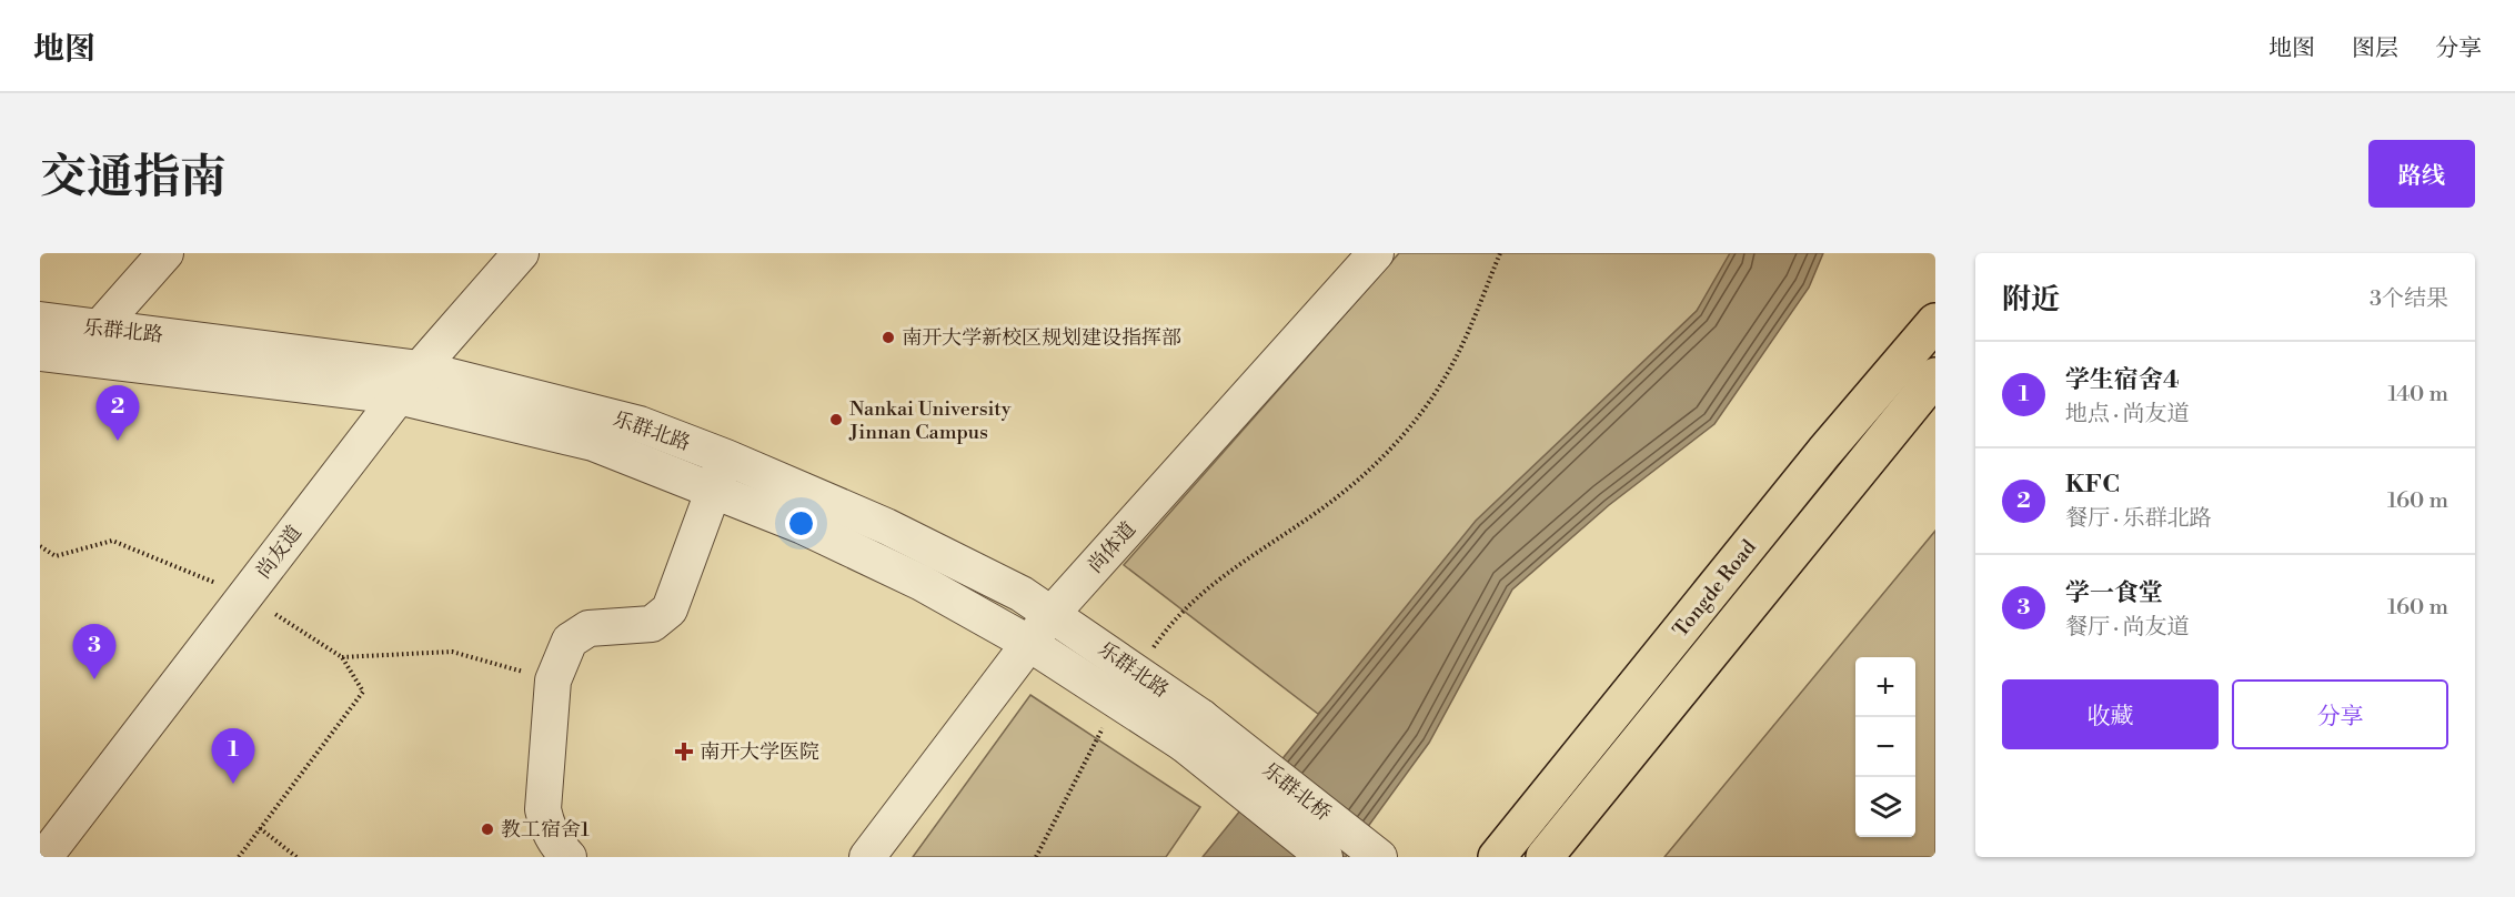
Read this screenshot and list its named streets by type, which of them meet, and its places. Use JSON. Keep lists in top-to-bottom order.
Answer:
{
  "streets": {
    "main road": ["Tongde Road"],
    "street": [
      "乐群北路",
      "尚体道",
      "尚友道",
      "乐群北桥"
    ]
  },
  "crossings": [
    ["乐群北路", "尚体道"],
    ["乐群北路", "尚友道"],
    ["乐群北路", "乐群北桥"]
  ],
  "places": {
    "other": ["南开大学新校区规划建设指挥部", "Nankai University Jinnan Campus", "教工宿舍1"],
    "health": ["南开大学医院"]
  },
  "page": {
    "header": "地图",
    "nav": ["地图", "图层", "分享"],
    "title": "交通指南",
    "buttons": [
      "路线",
      ["收藏", "分享"]
    ],
    "heading": ["附近", "3个结果"],
    "list": [
      {
        "mark": "1",
        "name": "学生宿舍4",
        "note": "地点 · 尚友道",
        "value": "140 m"
      },
      {
        "mark": "2",
        "name": "KFC",
        "note": "餐厅 · 乐群北路",
        "value": "160 m"
      },
      {
        "mark": "3",
        "name": "学一食堂",
        "note": "餐厅 · 尚友道",
        "value": "160 m"
      }
    ],
    "pins": ["2", "3", "1"],
    "map_buttons": ["+", "−"]
  }
}
